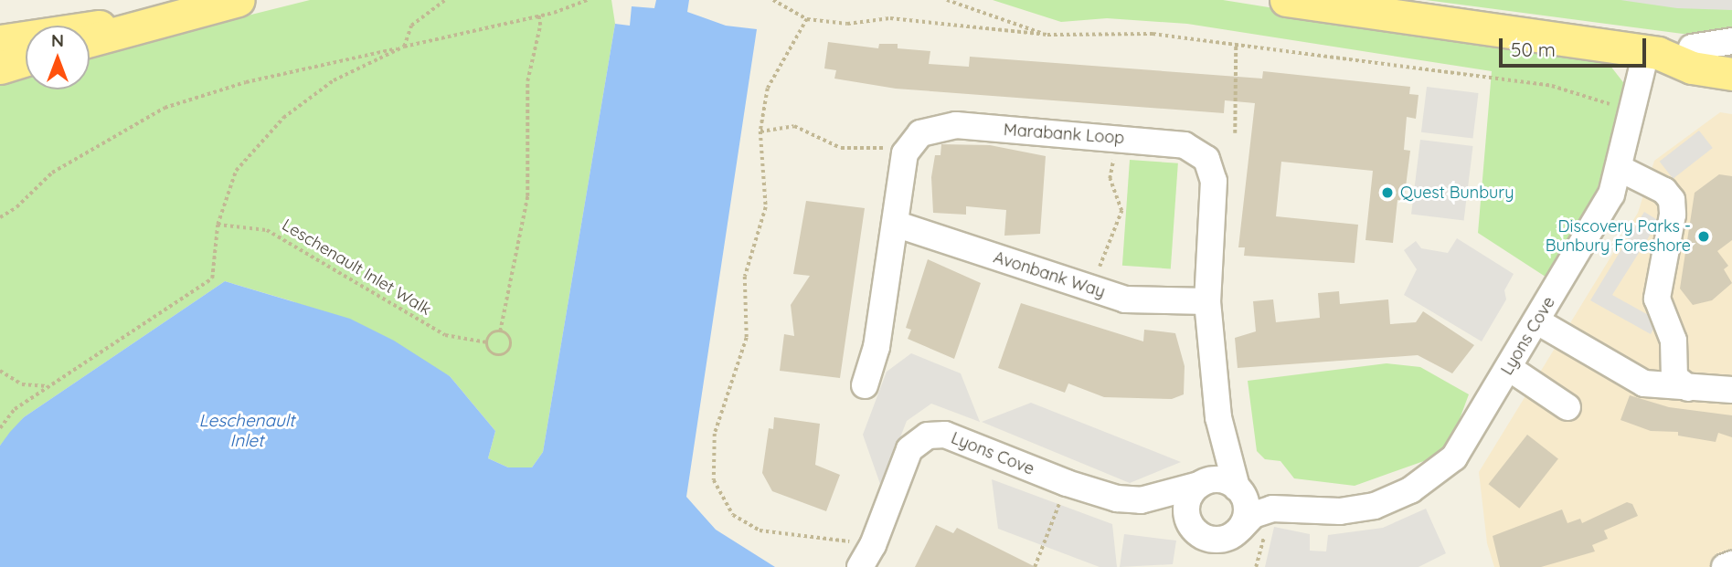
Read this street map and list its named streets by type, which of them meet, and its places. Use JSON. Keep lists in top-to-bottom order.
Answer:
{
  "streets": {
    "street": ["Marabank Loop", "Avonbank Way", "Lyons Cove"],
    "path": ["Leschenault Inlet Walk"]
  },
  "crossings": [
    ["Marabank Loop", "Avonbank Way"],
    ["Marabank Loop", "Lyons Cove"]
  ],
  "water": ["Leschenault Inlet"],
  "places": ["Quest Bunbury", "Discovery Parks - Bunbury Foreshore"],
  "scale_bar": "50 m",
  "north": "top"
}
